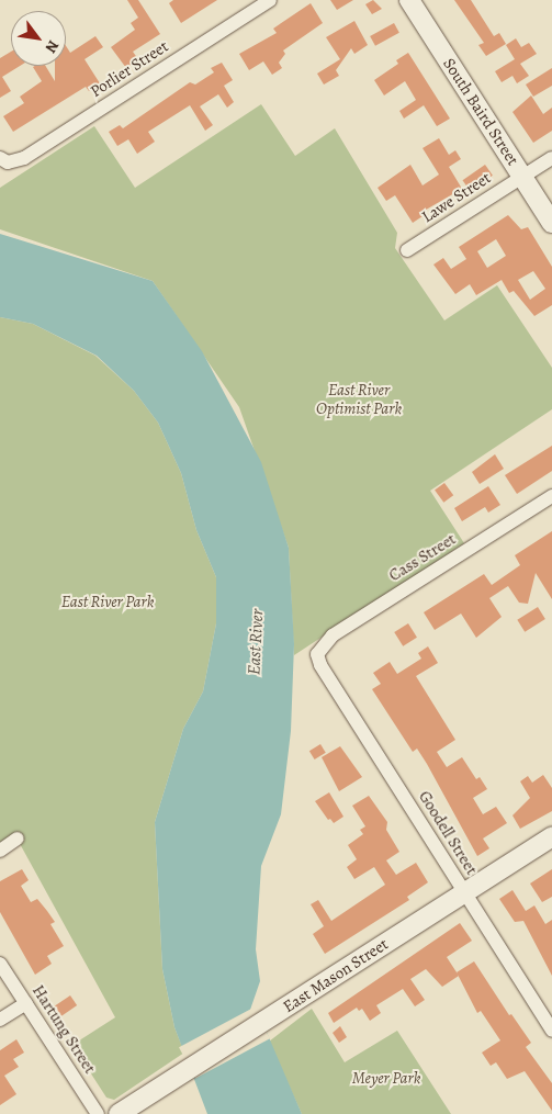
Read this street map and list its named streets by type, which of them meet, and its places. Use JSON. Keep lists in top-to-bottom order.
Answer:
{
  "streets": {
    "main road": ["South Baird Street", "East Mason Street"],
    "street": [
      "Porlier Street",
      "Lawe Street",
      "Cass Street",
      "Goodell Street",
      "Hartung Street"
    ]
  },
  "crossings": [
    ["South Baird Street", "Lawe Street"],
    ["Cass Street", "Goodell Street"],
    ["Goodell Street", "East Mason Street"]
  ],
  "water": ["East River"],
  "parks": ["East River Optimist Park", "East River Park", "Meyer Park"],
  "north": "bottom right"
}
